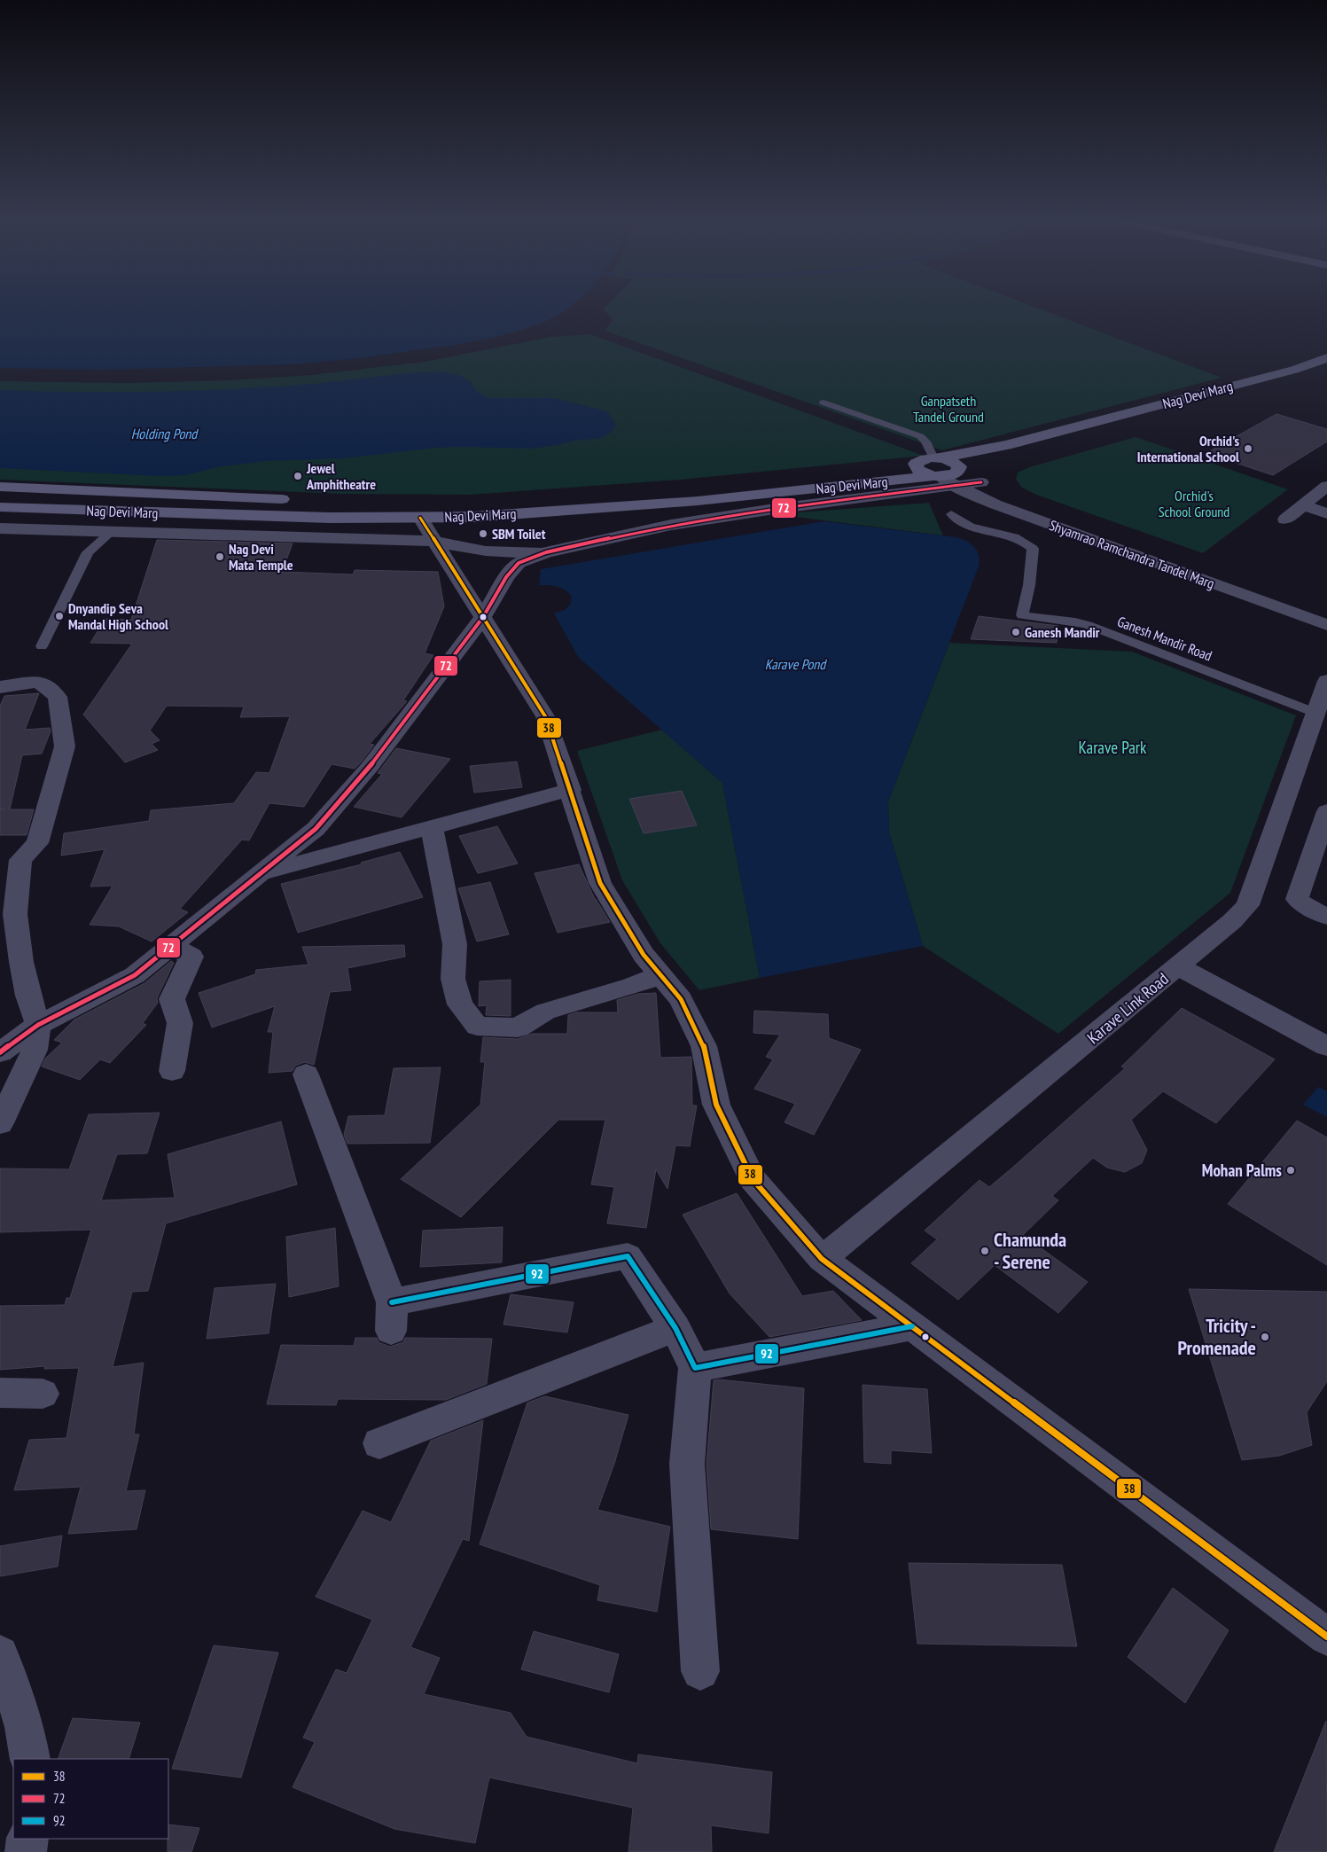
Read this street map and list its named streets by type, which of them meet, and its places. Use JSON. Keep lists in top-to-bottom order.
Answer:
{
  "streets": {
    "main road": ["Nag Devi Marg"],
    "street": ["Shyamrao Ramchandra Tandel Marg", "Karave Link Road"],
    "lane": ["Ganesh Mandir Road"]
  },
  "crossings": [
    ["Nag Devi Marg", "Shyamrao Ramchandra Tandel Marg"],
    ["Ganesh Mandir Road", "Karave Link Road"]
  ],
  "water": ["Holding Pond", "Karave Pond"],
  "parks": ["Ganpatseth Tandel Ground", "Orchid's School Ground", "Karave Park"],
  "places": [
    "Orchid's International School",
    "Jewel Amphitheatre",
    "SBM Toilet",
    "Nag Devi Mata Temple",
    "Dnyandip Seva Mandal High School",
    "Ganesh Mandir",
    "Mohan Palms",
    "Chamunda - Serene",
    "Tricity - Promenade"
  ],
  "lines": ["transit line 72", "transit line 38", "transit line 92"],
  "legend": ["38", "72", "92"]
}
